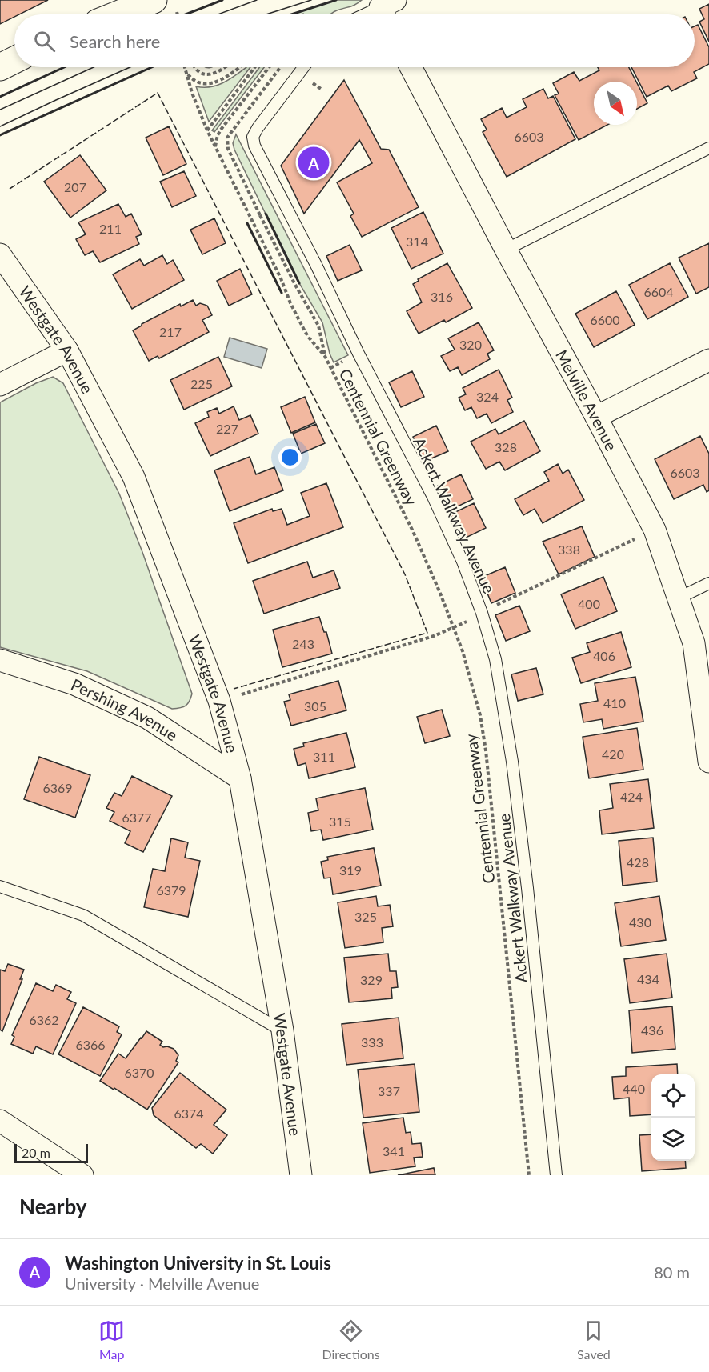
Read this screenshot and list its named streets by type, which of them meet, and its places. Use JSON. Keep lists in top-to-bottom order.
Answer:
{
  "streets": {
    "street": ["Westgate Avenue", "Melville Avenue", "Pershing Avenue"],
    "lane": ["Ackert Walkway Avenue"],
    "path": ["Centennial Greenway"]
  },
  "crossings": [
    ["Westgate Avenue", "Pershing Avenue"]
  ],
  "house_numbers": [
    "6603",
    "207",
    "211",
    "314",
    "6604",
    "316",
    "6600",
    "217",
    "320",
    "225",
    "324",
    "227",
    "328",
    "6603",
    "338",
    "400",
    "243",
    "406",
    "410",
    "305",
    "420",
    "311",
    "6369",
    "424",
    "6377",
    "315",
    "428",
    "319",
    "6379",
    "325",
    "430",
    "434",
    "329",
    "6362",
    "436",
    "333",
    "6366",
    "6370",
    "440",
    "337",
    "6374",
    "341"
  ],
  "scale_bar": "20 m",
  "north": "bottom right",
  "page": {
    "search": "Search here",
    "pins": "A",
    "scale": "20 m",
    "heading": "Nearby",
    "list": [
      {
        "mark": "A",
        "name": "Washington University in St. Louis",
        "note": "University · Melville Avenue",
        "value": "80 m"
      }
    ],
    "nav": ["Map", "Directions", "Saved"]
  }
}
